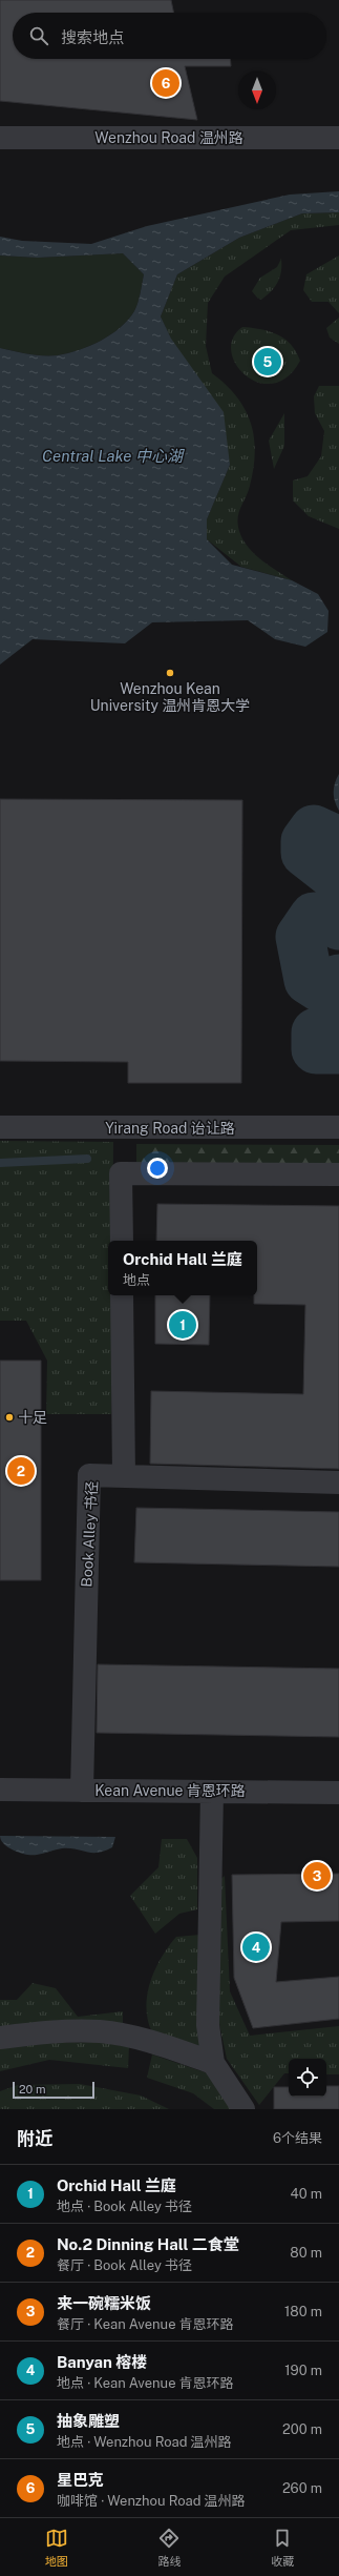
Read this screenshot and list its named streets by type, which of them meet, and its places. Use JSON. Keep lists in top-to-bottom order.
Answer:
{
  "streets": {
    "street": [
      "Wenzhou Road 温州路",
      "Yirang Road 诒让路",
      "Book Alley 书径",
      "Kean Avenue 肯恩环路"
    ]
  },
  "crossings": [
    ["Book Alley 书径", "Kean Avenue 肯恩环路"]
  ],
  "water": ["Central Lake 中心湖"],
  "places": ["Wenzhou Kean University 温州肯恩大学", "十足"],
  "scale_bar": "20 m",
  "north": "bottom",
  "page": {
    "search": "搜索地点",
    "pins": [
      "6",
      "5",
      "1",
      "2",
      "3",
      "4"
    ],
    "popup": ["Orchid Hall 兰庭", "地点"],
    "scale": "20 m",
    "heading": ["附近", "6个结果"],
    "list": [
      {
        "mark": "1",
        "name": "Orchid Hall 兰庭",
        "note": "地点 · Book Alley 书径",
        "value": "40 m"
      },
      {
        "mark": "2",
        "name": "No.2 Dinning Hall 二食堂",
        "note": "餐厅 · Book Alley 书径",
        "value": "80 m"
      },
      {
        "mark": "3",
        "name": "来一碗糯米饭",
        "note": "餐厅 · Kean Avenue 肯恩环路",
        "value": "180 m"
      },
      {
        "mark": "4",
        "name": "Banyan 榕楼",
        "note": "地点 · Kean Avenue 肯恩环路",
        "value": "190 m"
      },
      {
        "mark": "5",
        "name": "抽象雕塑",
        "note": "地点 · Wenzhou Road 温州路",
        "value": "200 m"
      },
      {
        "mark": "6",
        "name": "星巴克",
        "note": "咖啡馆 · Wenzhou Road 温州路",
        "value": "260 m"
      }
    ],
    "nav": ["地图", "路线", "收藏"]
  }
}
